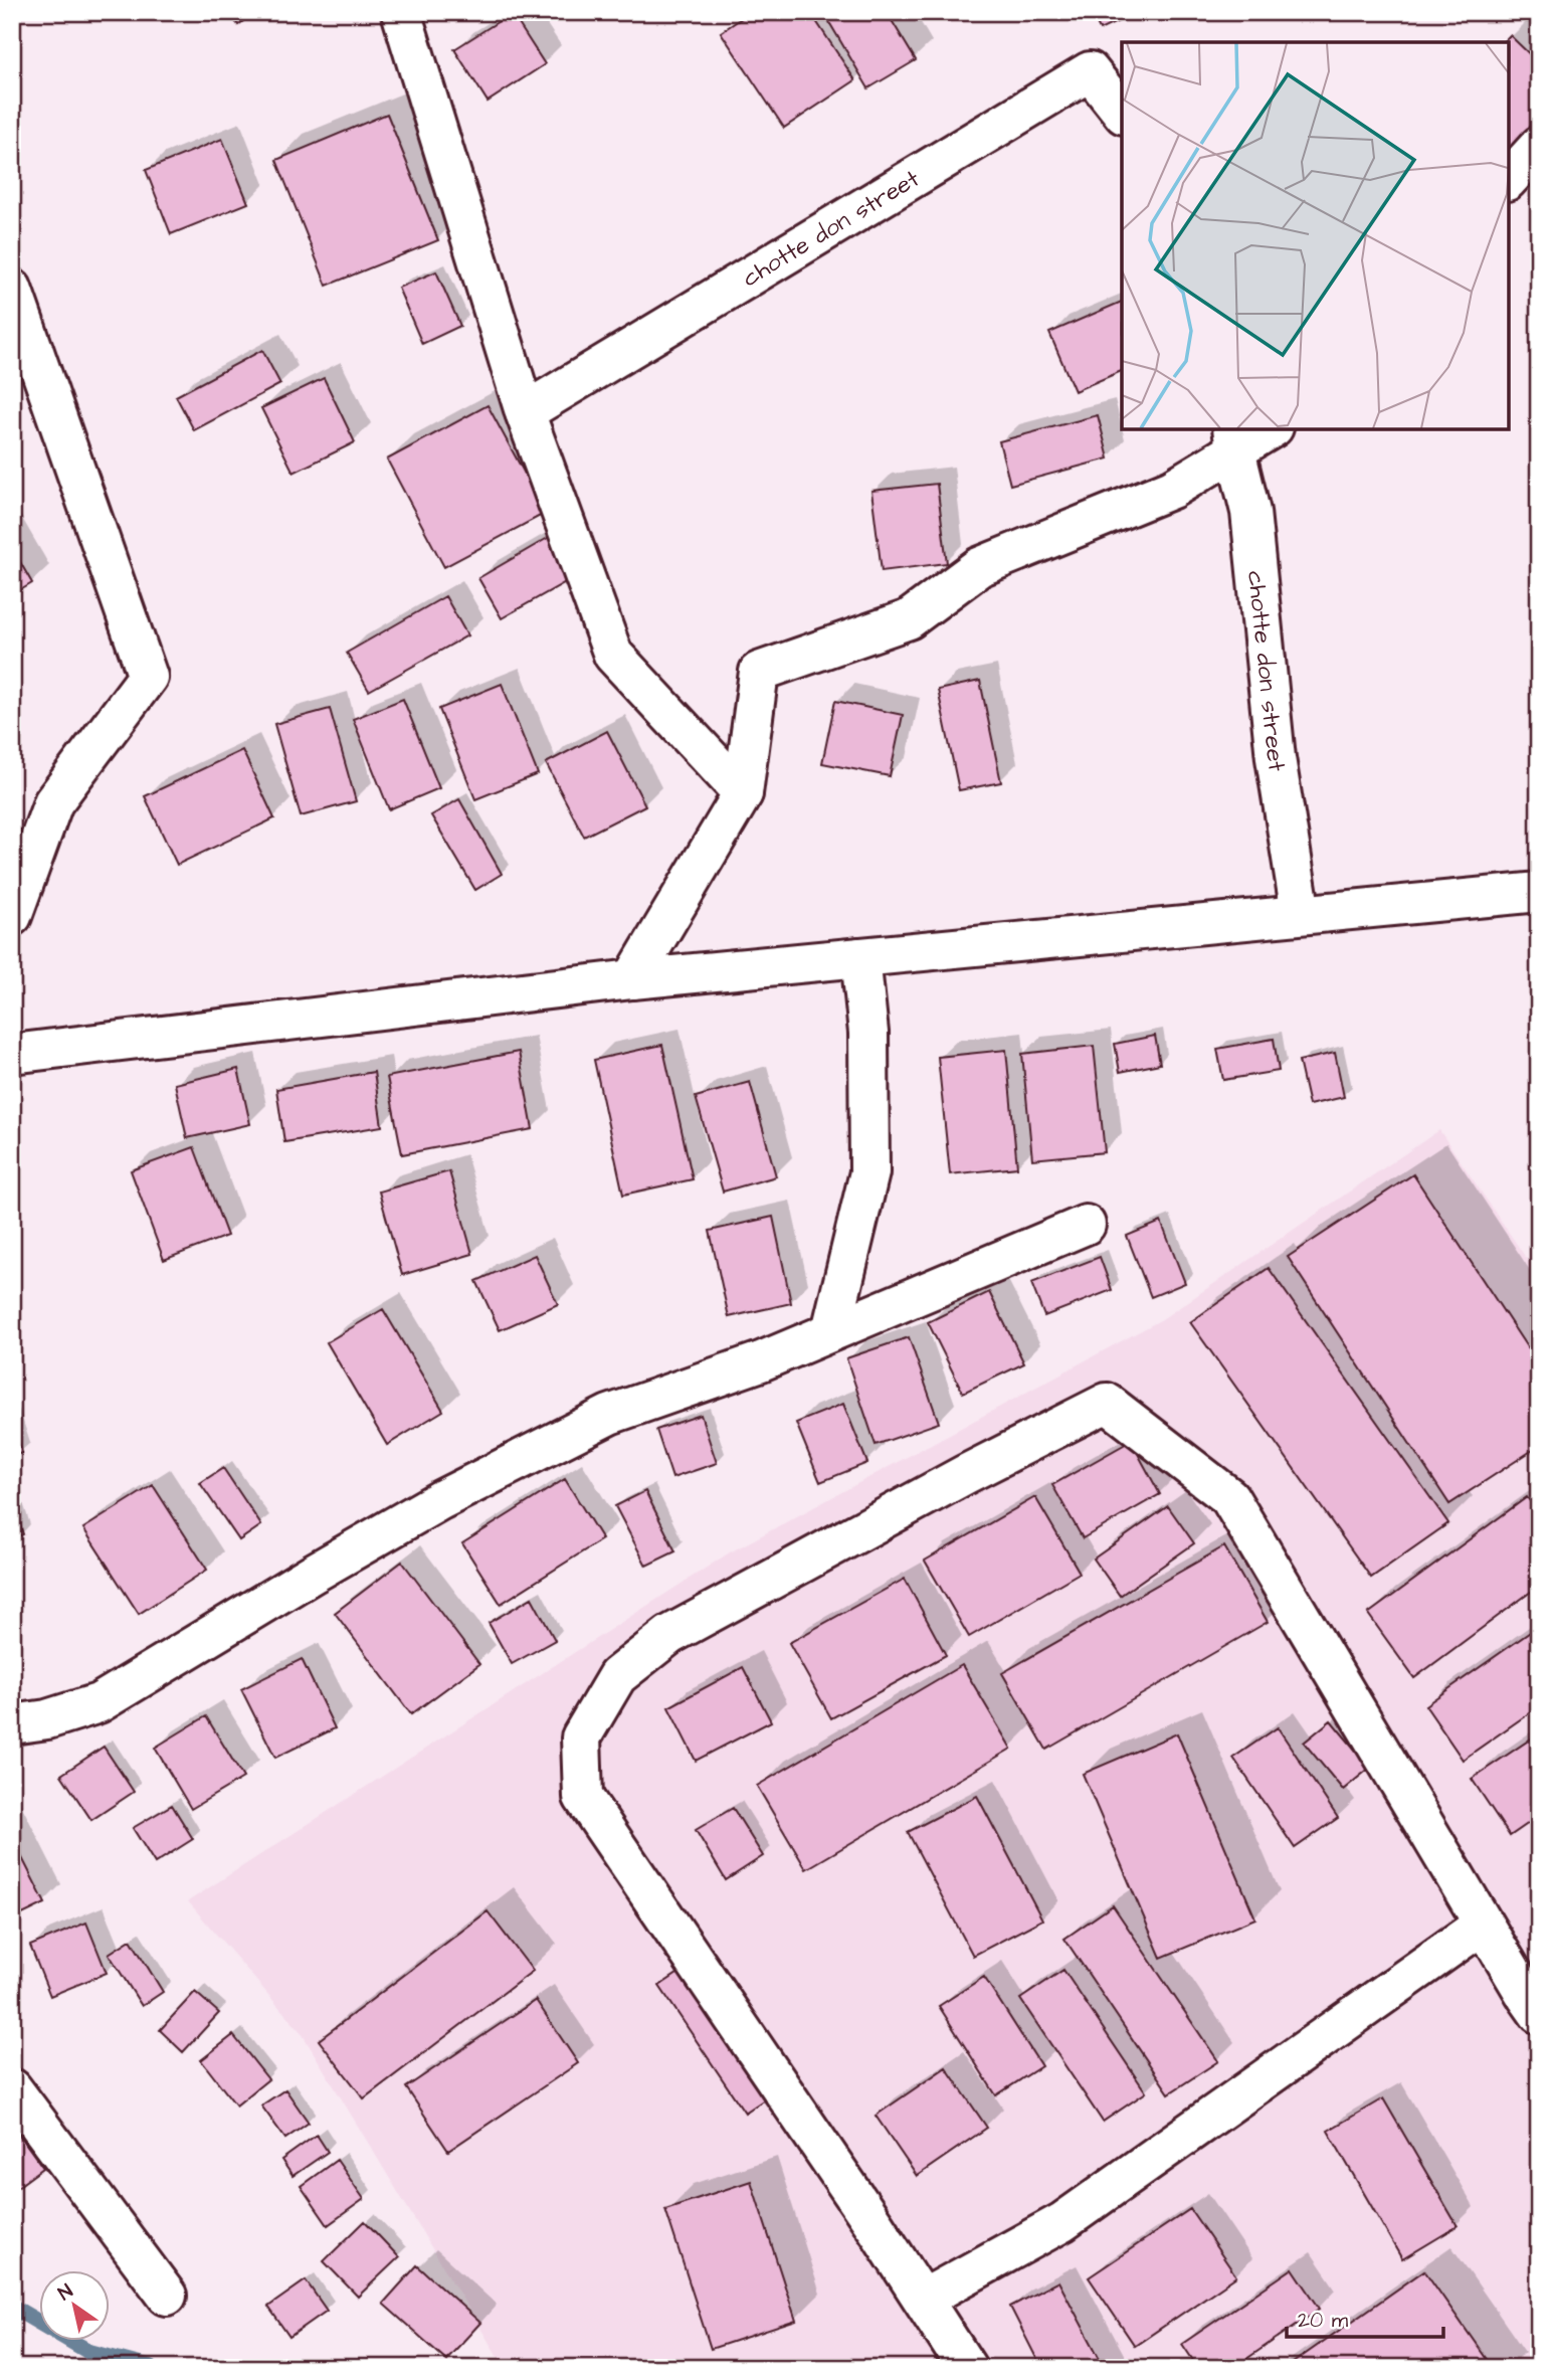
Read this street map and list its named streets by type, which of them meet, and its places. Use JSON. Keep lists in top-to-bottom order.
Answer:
{
  "streets": {
    "street": ["chotte don street"]
  },
  "scale_bar": "20 m",
  "north": "top left"
}
